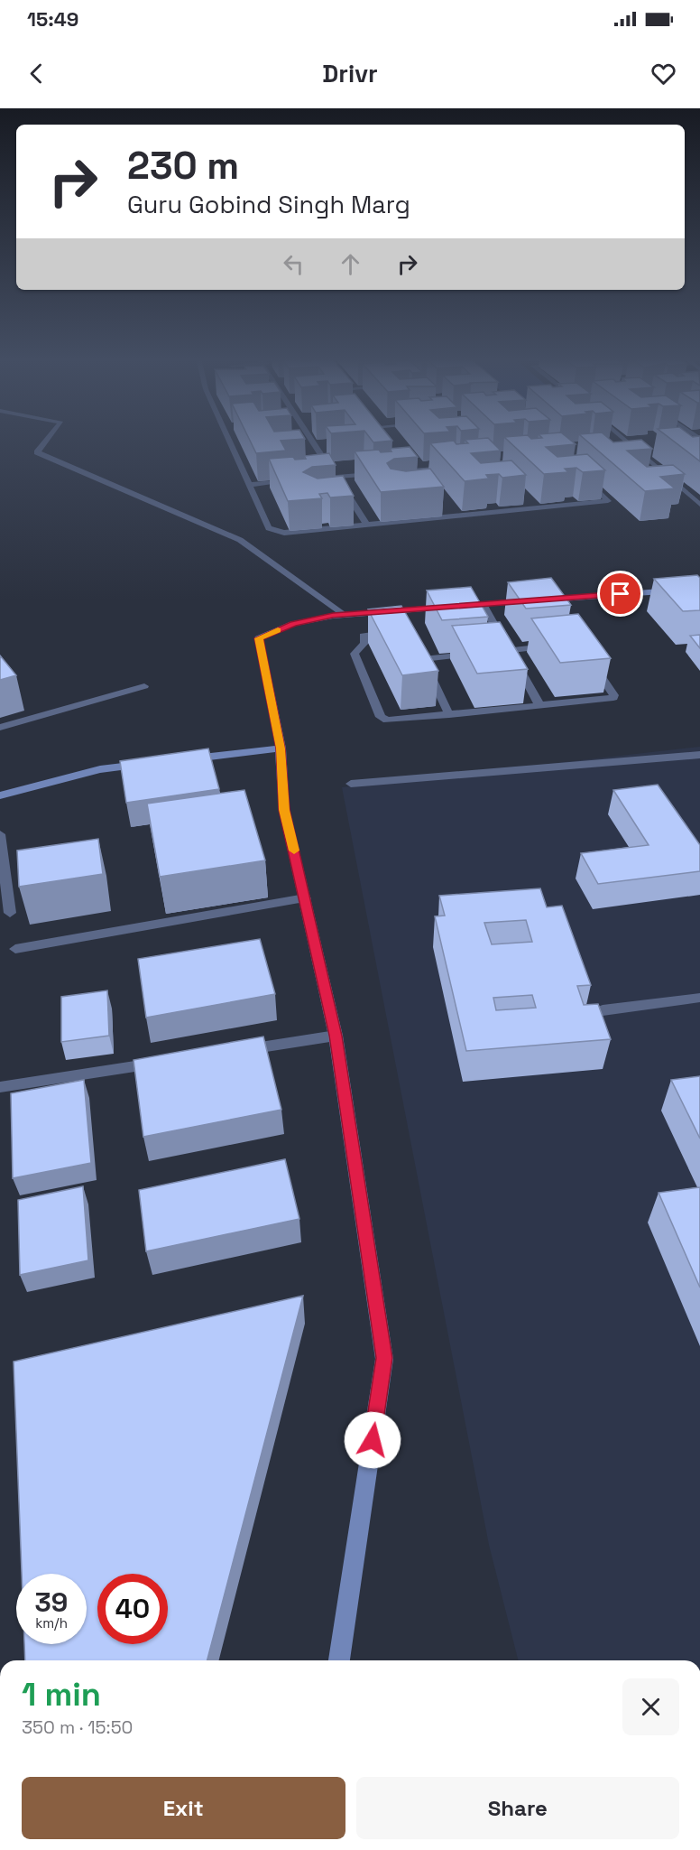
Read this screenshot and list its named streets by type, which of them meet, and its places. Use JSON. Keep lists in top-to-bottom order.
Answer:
{
  "page": {
    "status": "15:49",
    "header": "Drivr",
    "turn": ["230 m", "Guru Gobind Singh Marg"],
    "speed": "39 km/h",
    "limit": "40",
    "heading": ["1 min", "350 m · 15:50"],
    "buttons": ["Exit", "Share"]
  }
}
